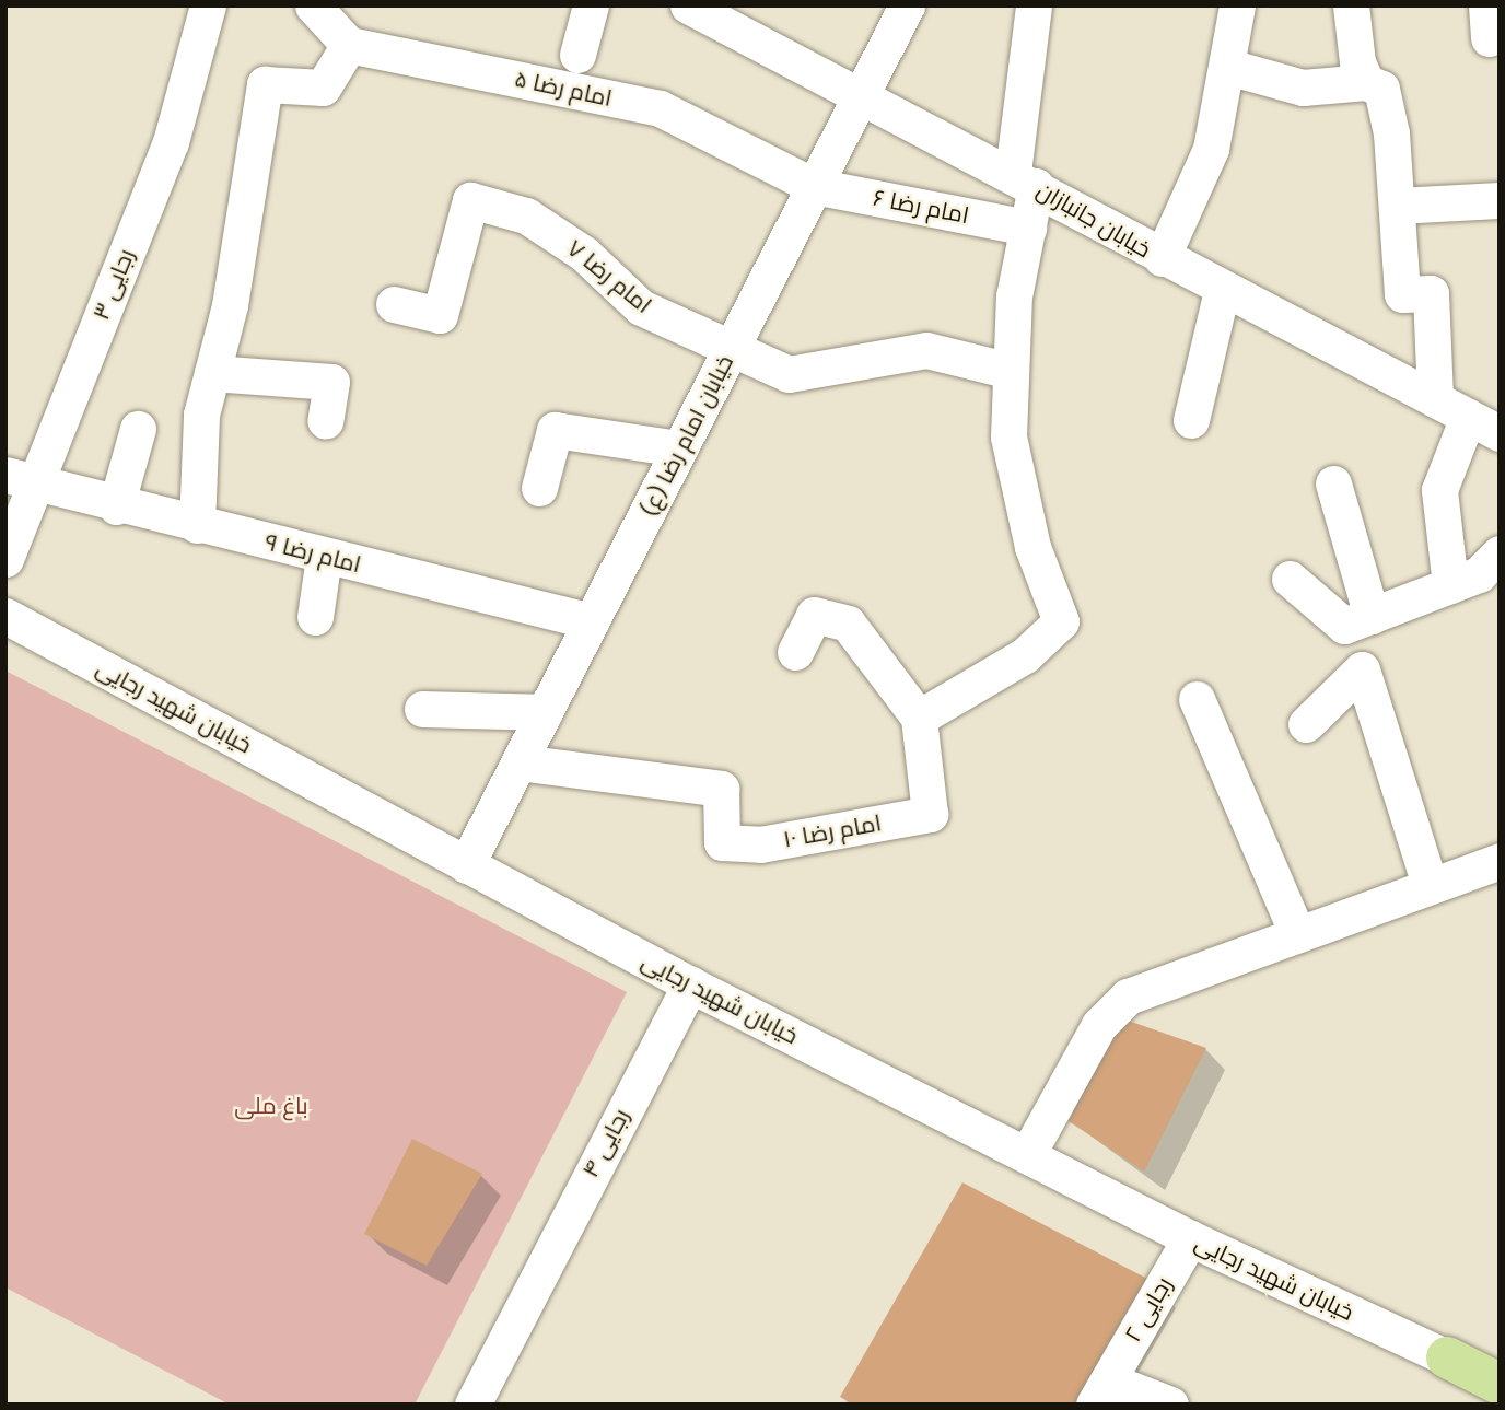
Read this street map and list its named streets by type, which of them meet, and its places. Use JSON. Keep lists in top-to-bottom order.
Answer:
{
  "streets": {
    "street": [
      "امام رضا ۵",
      "امام رضا ۶",
      "خیابان جانبازان",
      "امام رضا ۷",
      "رجایی ۳",
      "خیابان امام رضا (ع)",
      "امام رضا ۹",
      "خیابان شهید رجایی",
      "امام رضا ۱۰",
      "رجایی ۴",
      "رجایی ۲"
    ]
  },
  "crossings": [
    ["امام رضا ۵", "امام رضا ۶"],
    ["امام رضا ۵", "خیابان امام رضا (ع)"],
    ["امام رضا ۶", "خیابان امام رضا (ع)"],
    ["خیابان جانبازان", "خیابان امام رضا (ع)"],
    ["امام رضا ۷", "خیابان امام رضا (ع)"],
    ["رجایی ۳", "امام رضا ۹"],
    ["خیابان امام رضا (ع)", "امام رضا ۹"],
    ["خیابان امام رضا (ع)", "خیابان شهید رجایی"],
    ["خیابان امام رضا (ع)", "امام رضا ۱۰"],
    ["خیابان شهید رجایی", "رجایی ۴"],
    ["خیابان شهید رجایی", "رجایی ۲"]
  ],
  "parks": ["باغ ملی"]
}
